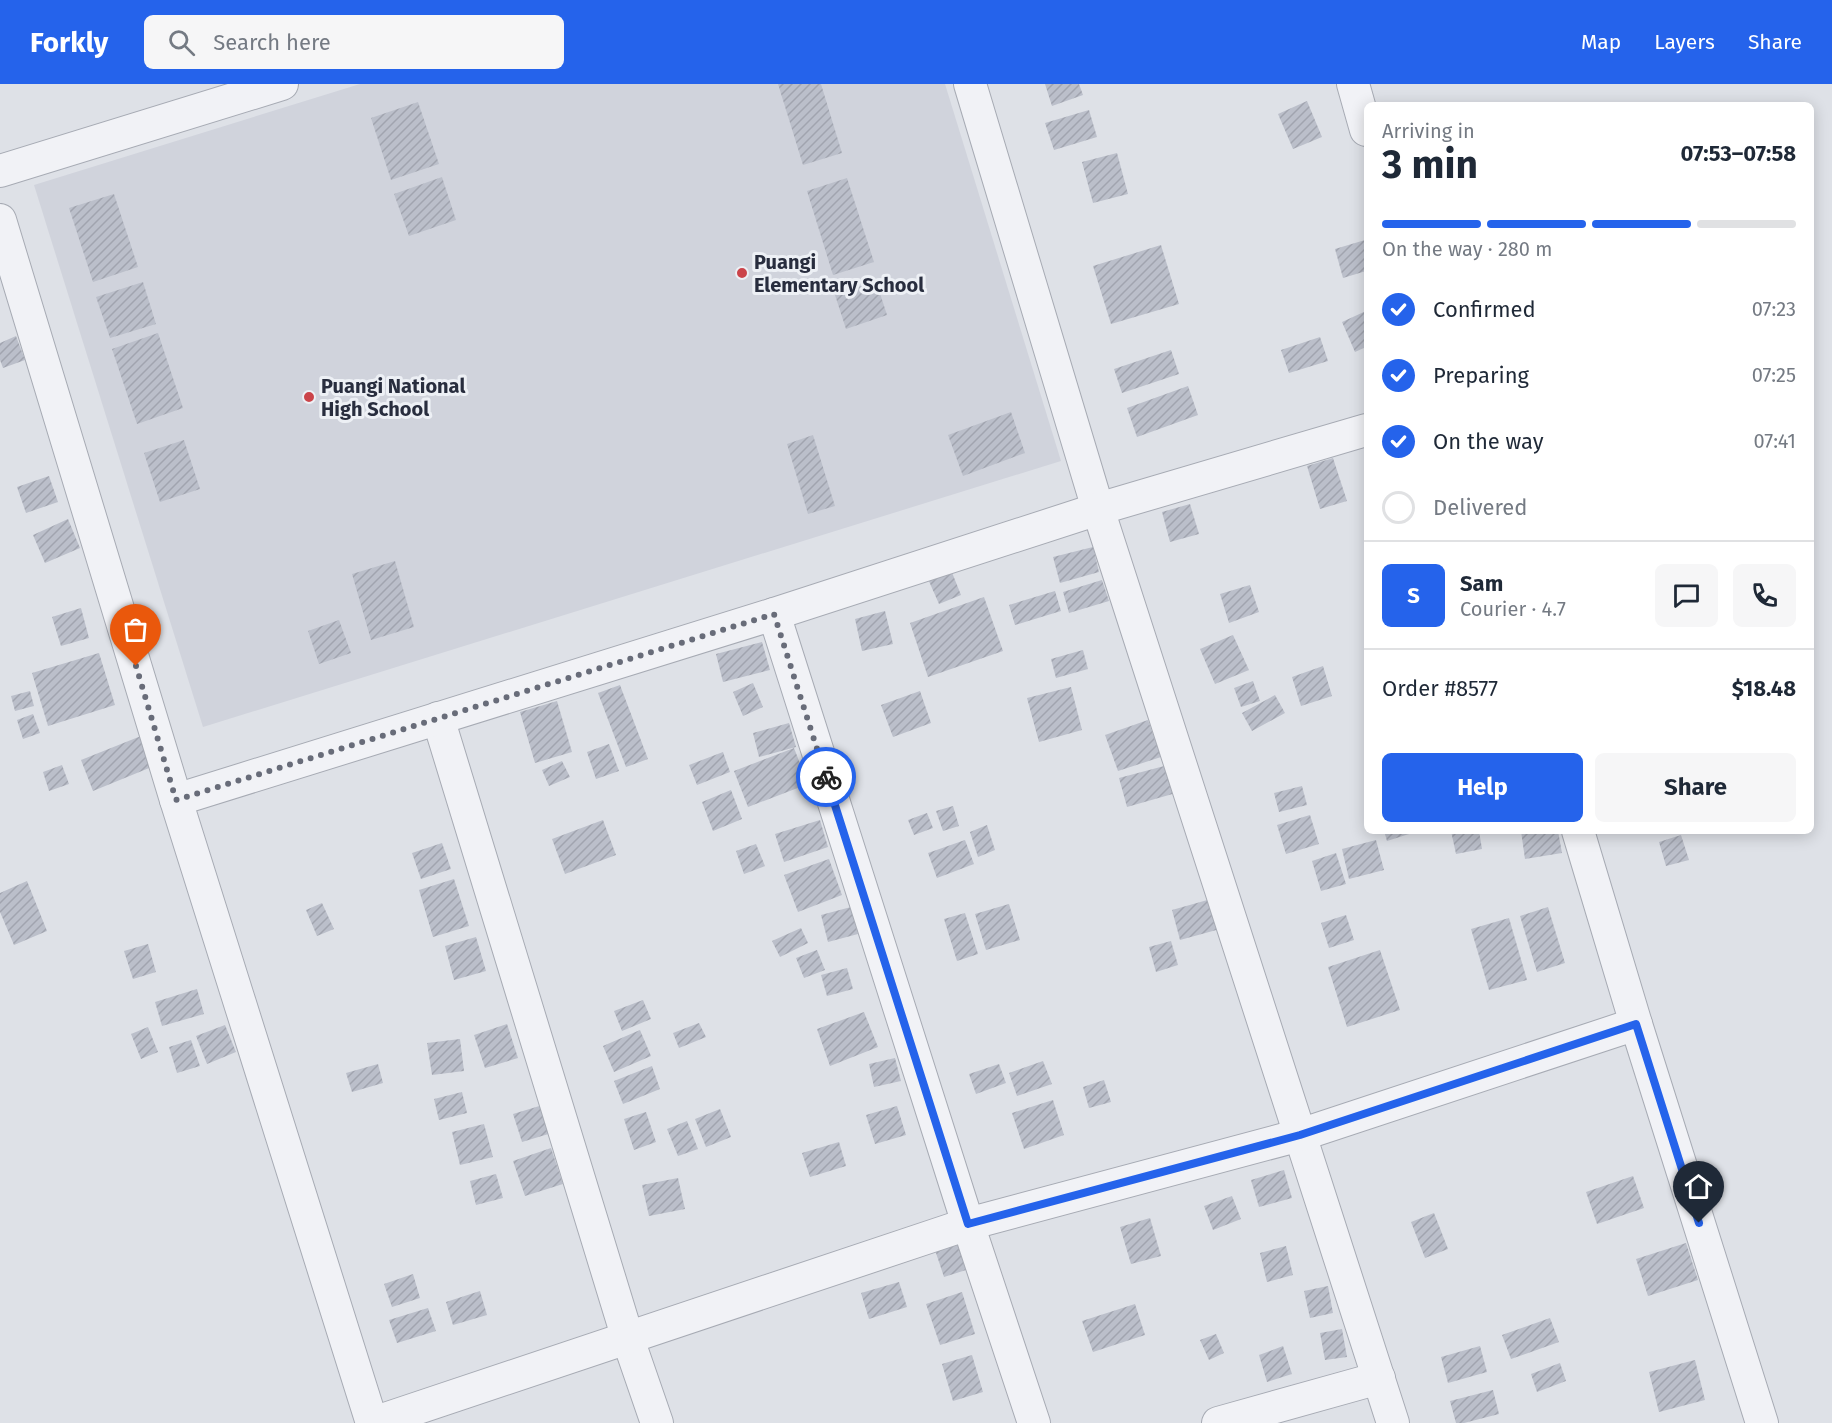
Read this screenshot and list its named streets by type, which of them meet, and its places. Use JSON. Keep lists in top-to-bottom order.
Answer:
{
  "places": ["Puangi Elementary School", "Puangi National High School"],
  "page": {
    "header": "Forkly",
    "search": "Search here",
    "nav": ["Map", "Layers", "Share"],
    "heading": ["3 min", "Arriving in", "07:53–07:58"],
    "panel": [
      "Sam",
      "Courier · 4.7",
      "Order #8577",
      "$18.48"
    ],
    "bar": "On the way · 280 m",
    "list": [
      ["Confirmed", "07:23"],
      ["Preparing", "07:25"],
      ["On the way", "07:41"],
      "Delivered"
    ],
    "round": "S",
    "buttons": ["Help", "Share"]
  }
}
